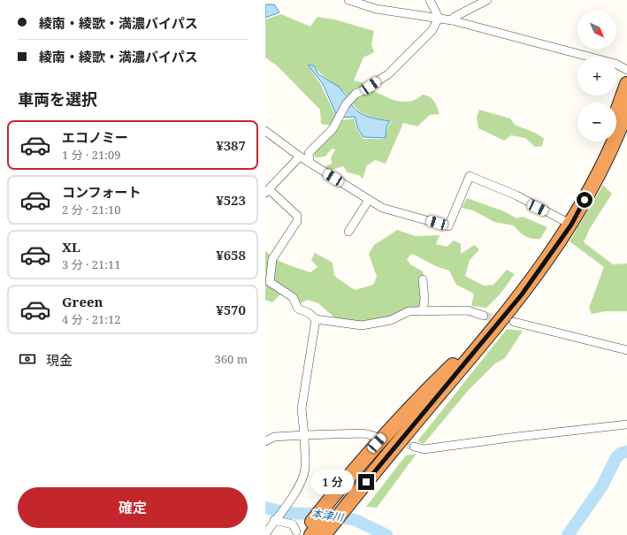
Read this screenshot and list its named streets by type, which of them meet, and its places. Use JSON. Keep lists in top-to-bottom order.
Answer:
{
  "water": ["本津川"],
  "north": "bottom right",
  "page": {
    "banner": ["綾南・綾歌・満濃バイパス", "綾南・綾歌・満濃バイパス"],
    "map_buttons": ["+", "−"],
    "heading": "車両を選択",
    "list": [
      {
        "name": "エコノミー",
        "note": "1 分 · 21:09",
        "value": "¥387"
      },
      {
        "name": "コンフォート",
        "note": "2 分 · 21:10",
        "value": "¥523"
      },
      {
        "name": "XL",
        "note": "3 分 · 21:11",
        "value": "¥658"
      },
      {
        "name": "Green",
        "note": "4 分 · 21:12",
        "value": "¥570"
      }
    ],
    "pay": ["現金", "360 m"],
    "bubble": "1 分",
    "buttons": "確定"
  }
}
